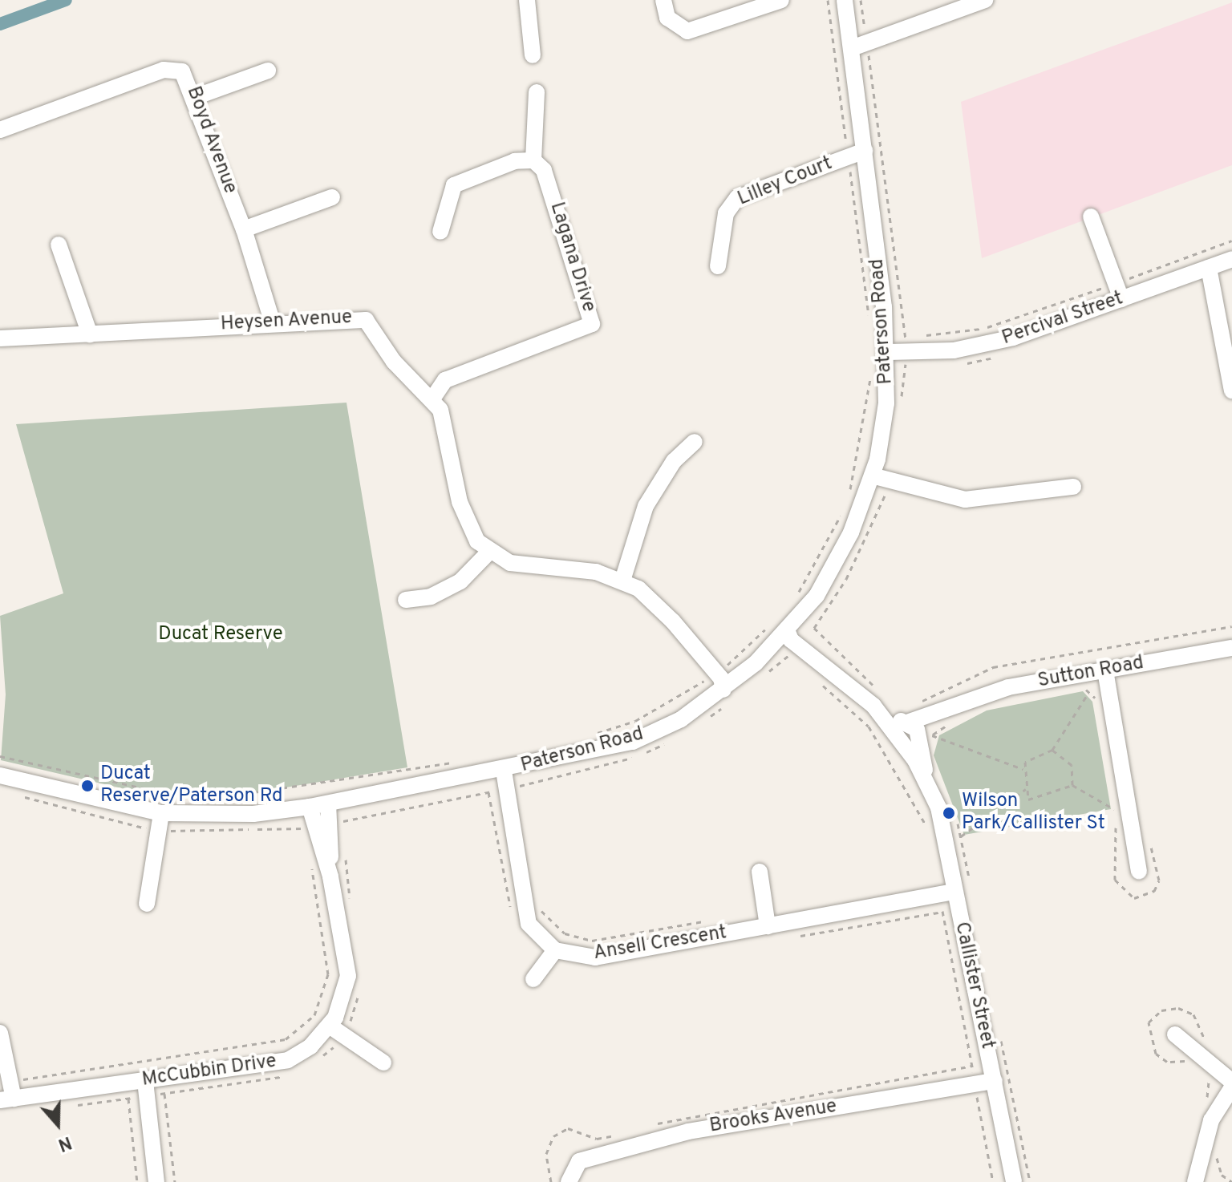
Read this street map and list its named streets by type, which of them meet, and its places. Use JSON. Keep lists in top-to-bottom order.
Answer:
{
  "streets": {
    "street": [
      "Boyd Avenue",
      "Lilley Court",
      "Lagana Drive",
      "Percival Street",
      "Heysen Avenue",
      "Paterson Road",
      "Sutton Road",
      "Ansell Crescent",
      "Callister Street",
      "McCubbin Drive",
      "Brooks Avenue"
    ]
  },
  "crossings": [
    ["Boyd Avenue", "Heysen Avenue"],
    ["Lilley Court", "Paterson Road"],
    ["Lagana Drive", "Heysen Avenue"],
    ["Percival Street", "Paterson Road"],
    ["Paterson Road", "Callister Street"],
    ["Sutton Road", "Callister Street"],
    ["Ansell Crescent", "Callister Street"],
    ["Callister Street", "Brooks Avenue"]
  ],
  "parks": ["Ducat Reserve"],
  "places": ["Ducat Reserve/Paterson Rd", "Wilson Park/Callister St"],
  "north": "bottom"
}
